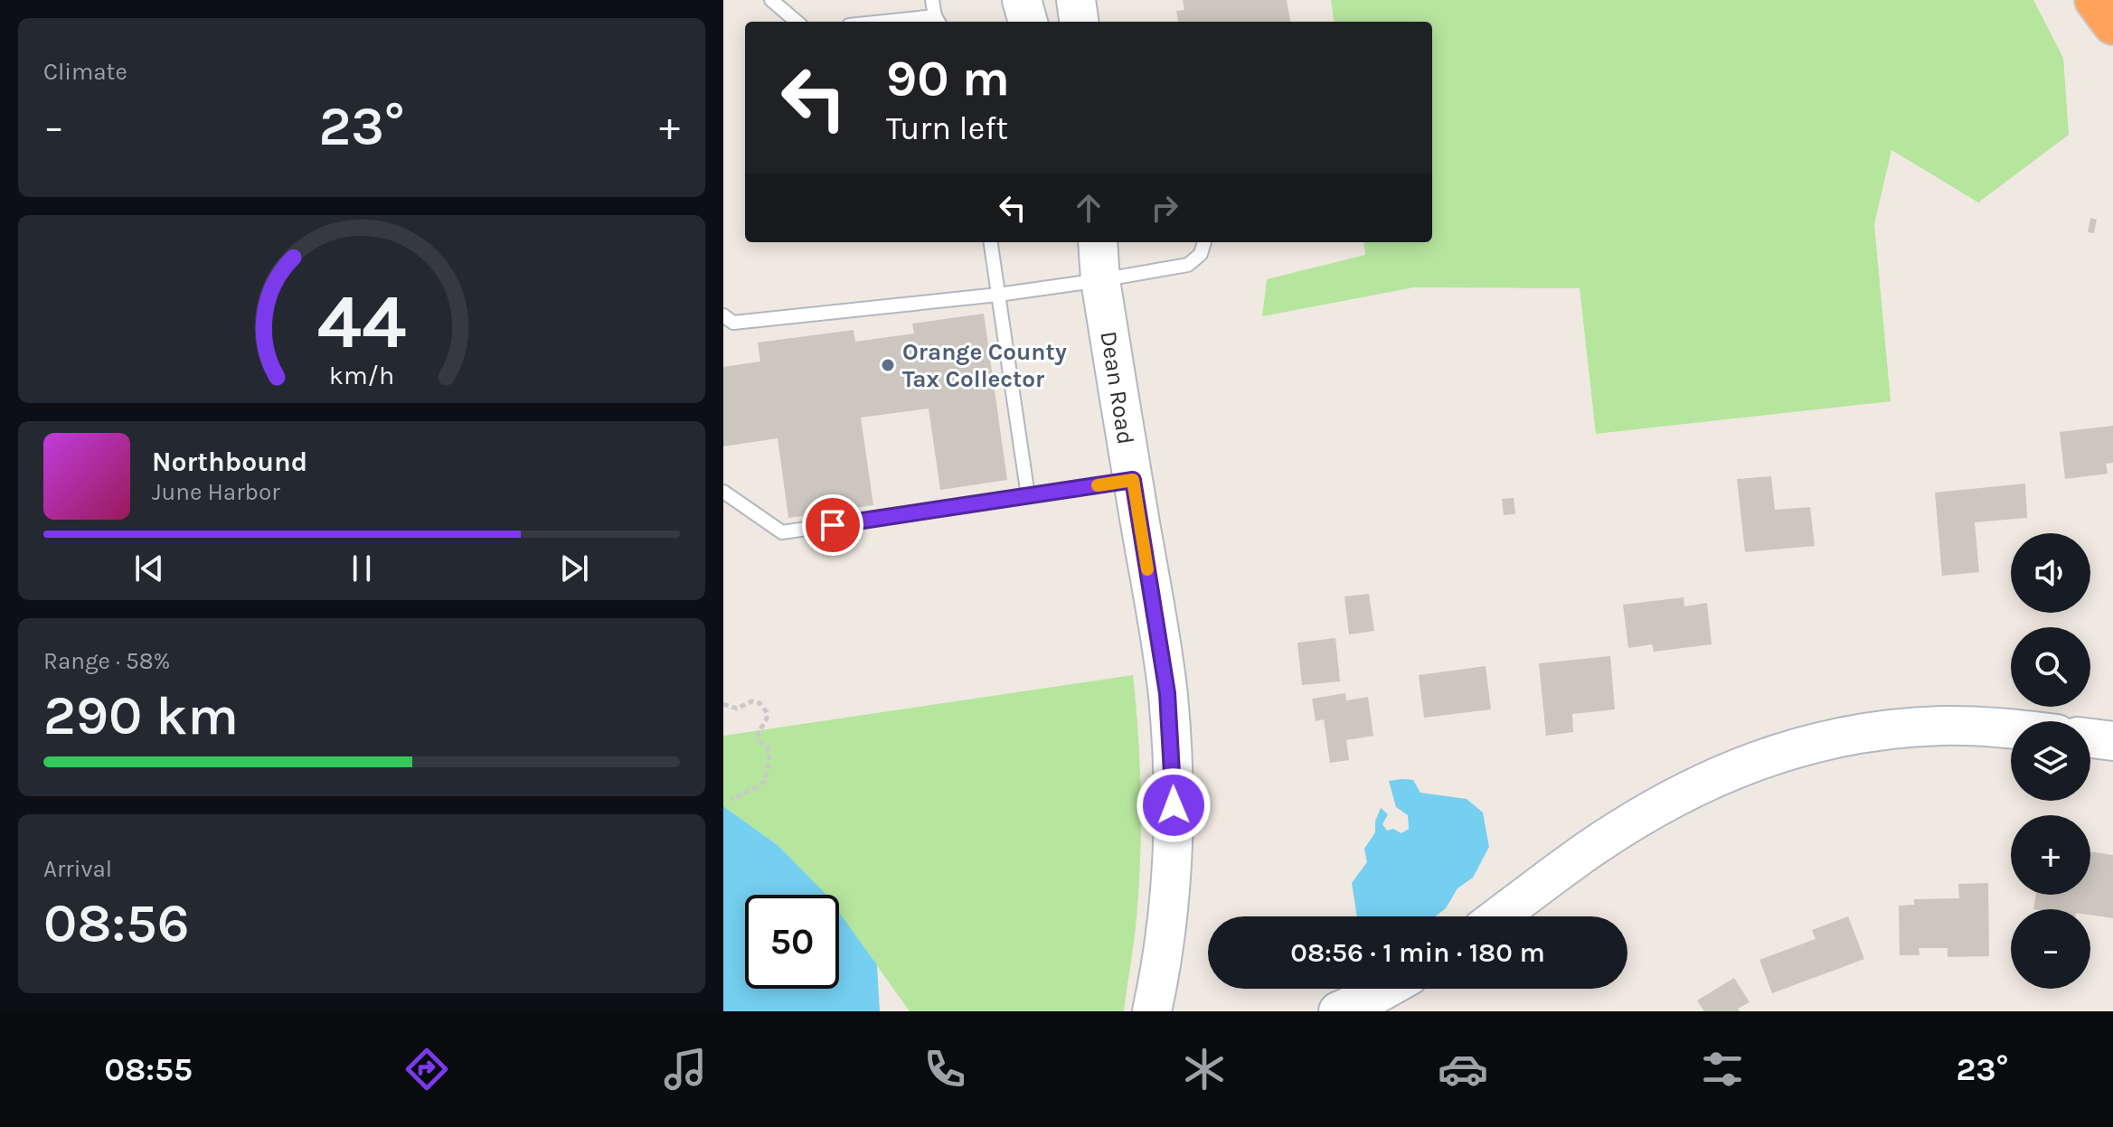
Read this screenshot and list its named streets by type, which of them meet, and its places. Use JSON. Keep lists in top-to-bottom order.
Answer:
{
  "streets": {
    "main road": ["Dean Road"]
  },
  "places": ["Orange County Tax Collector"],
  "page": {
    "tile": [
      "Climate",
      ["Range · 58%", "290 km"],
      ["Arrival", "08:56"]
    ],
    "turn": ["90 m", "Turn left"],
    "heat": ["−", "23°", "+"],
    "song": ["Northbound", "June Harbor"],
    "map_buttons": ["+", "−"],
    "limit": "50",
    "trip": "08:56 · 1 min · 180 m",
    "tabs": ["08:55", "23°"],
    "gauge": ["44", "km/h"]
  }
}
